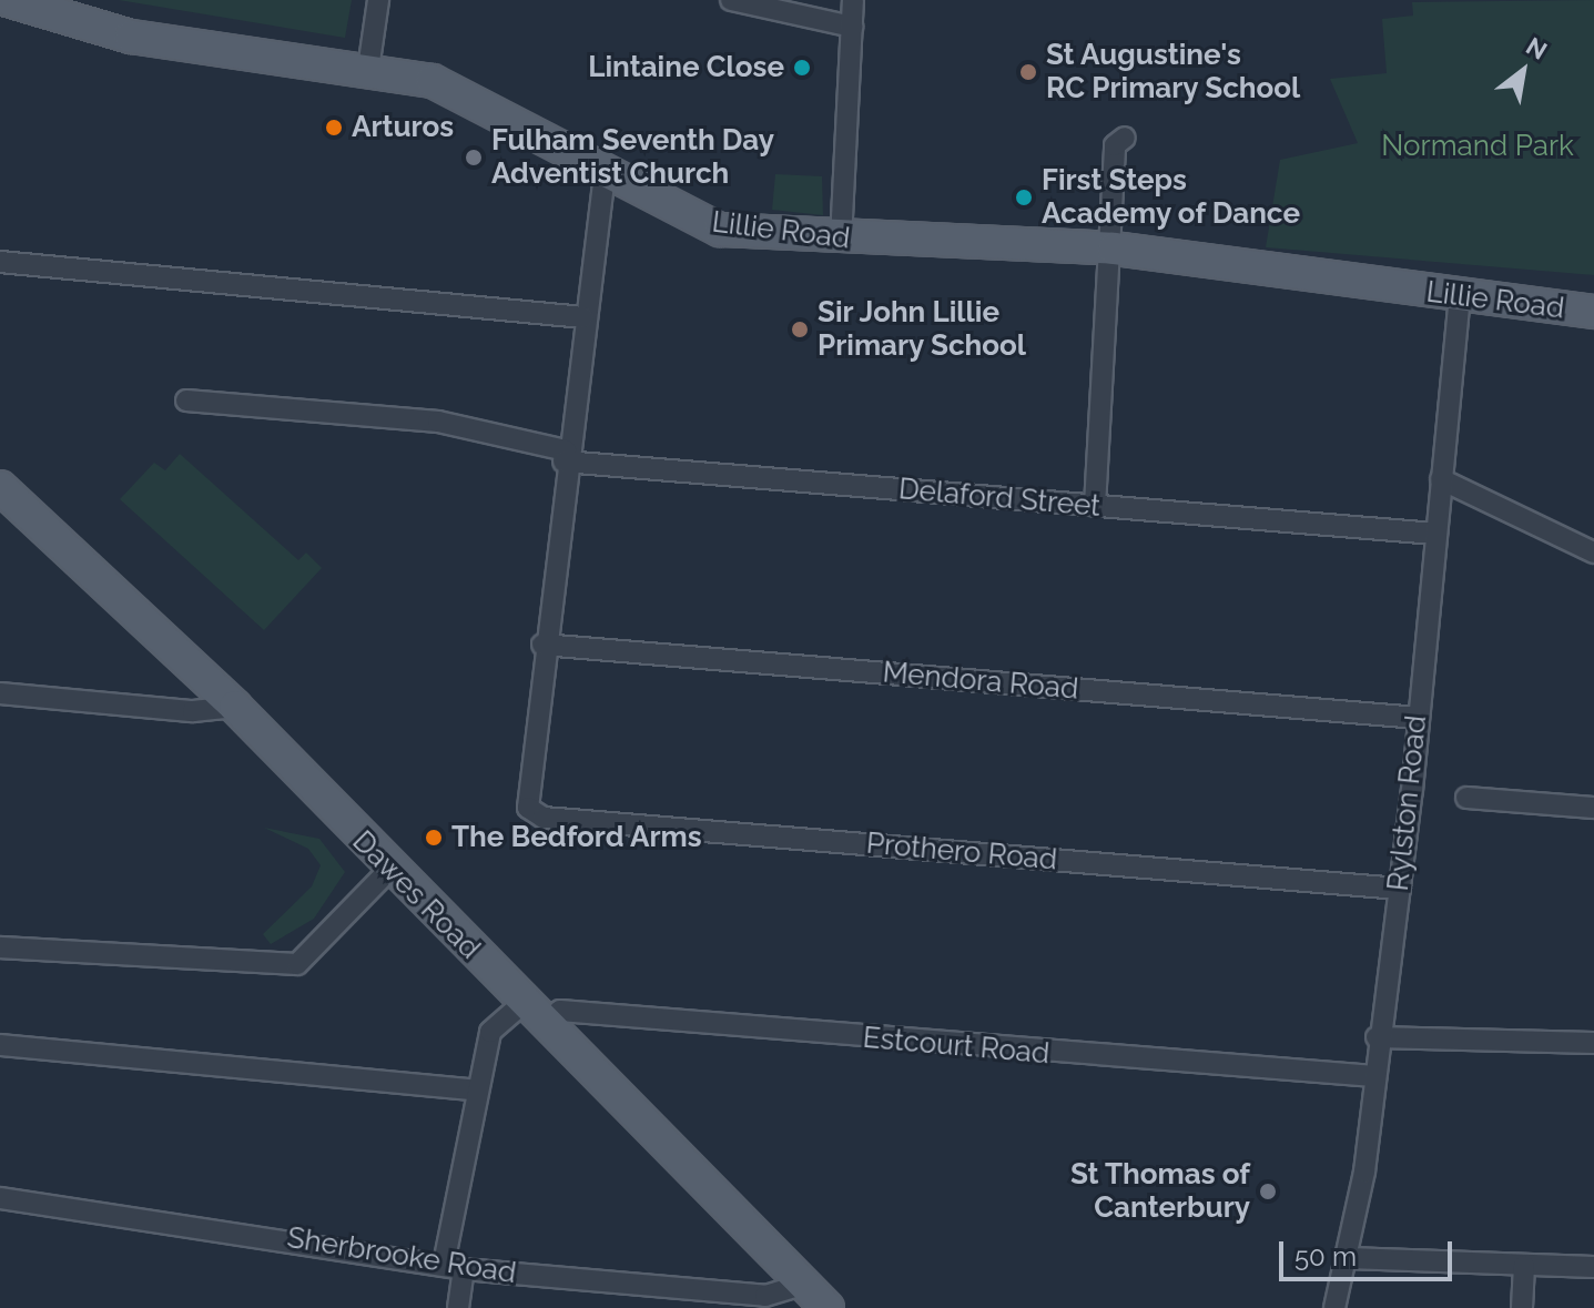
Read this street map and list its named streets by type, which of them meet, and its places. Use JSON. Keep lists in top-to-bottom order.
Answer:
{
  "streets": {
    "main road": ["Lillie Road", "Dawes Road"],
    "street": [
      "Delaford Street",
      "Mendora Road",
      "Rylston Road",
      "Prothero Road",
      "Estcourt Road",
      "Sherbrooke Road"
    ]
  },
  "crossings": [
    ["Lillie Road", "Rylston Road"],
    ["Delaford Street", "Rylston Road"],
    ["Mendora Road", "Rylston Road"],
    ["Mendora Road", "Prothero Road"],
    ["Rylston Road", "Prothero Road"],
    ["Rylston Road", "Estcourt Road"],
    ["Dawes Road", "Estcourt Road"],
    ["Dawes Road", "Sherbrooke Road"]
  ],
  "parks": ["Normand Park"],
  "places": [
    "Lintaine Close",
    "St Augustine's RC Primary School",
    "Arturos",
    "Fulham Seventh Day Adventist Church",
    "First Steps Academy of Dance",
    "Sir John Lillie Primary School",
    "The Bedford Arms",
    "St Thomas of Canterbury"
  ],
  "scale_bar": "50 m",
  "north": "top right"
}
